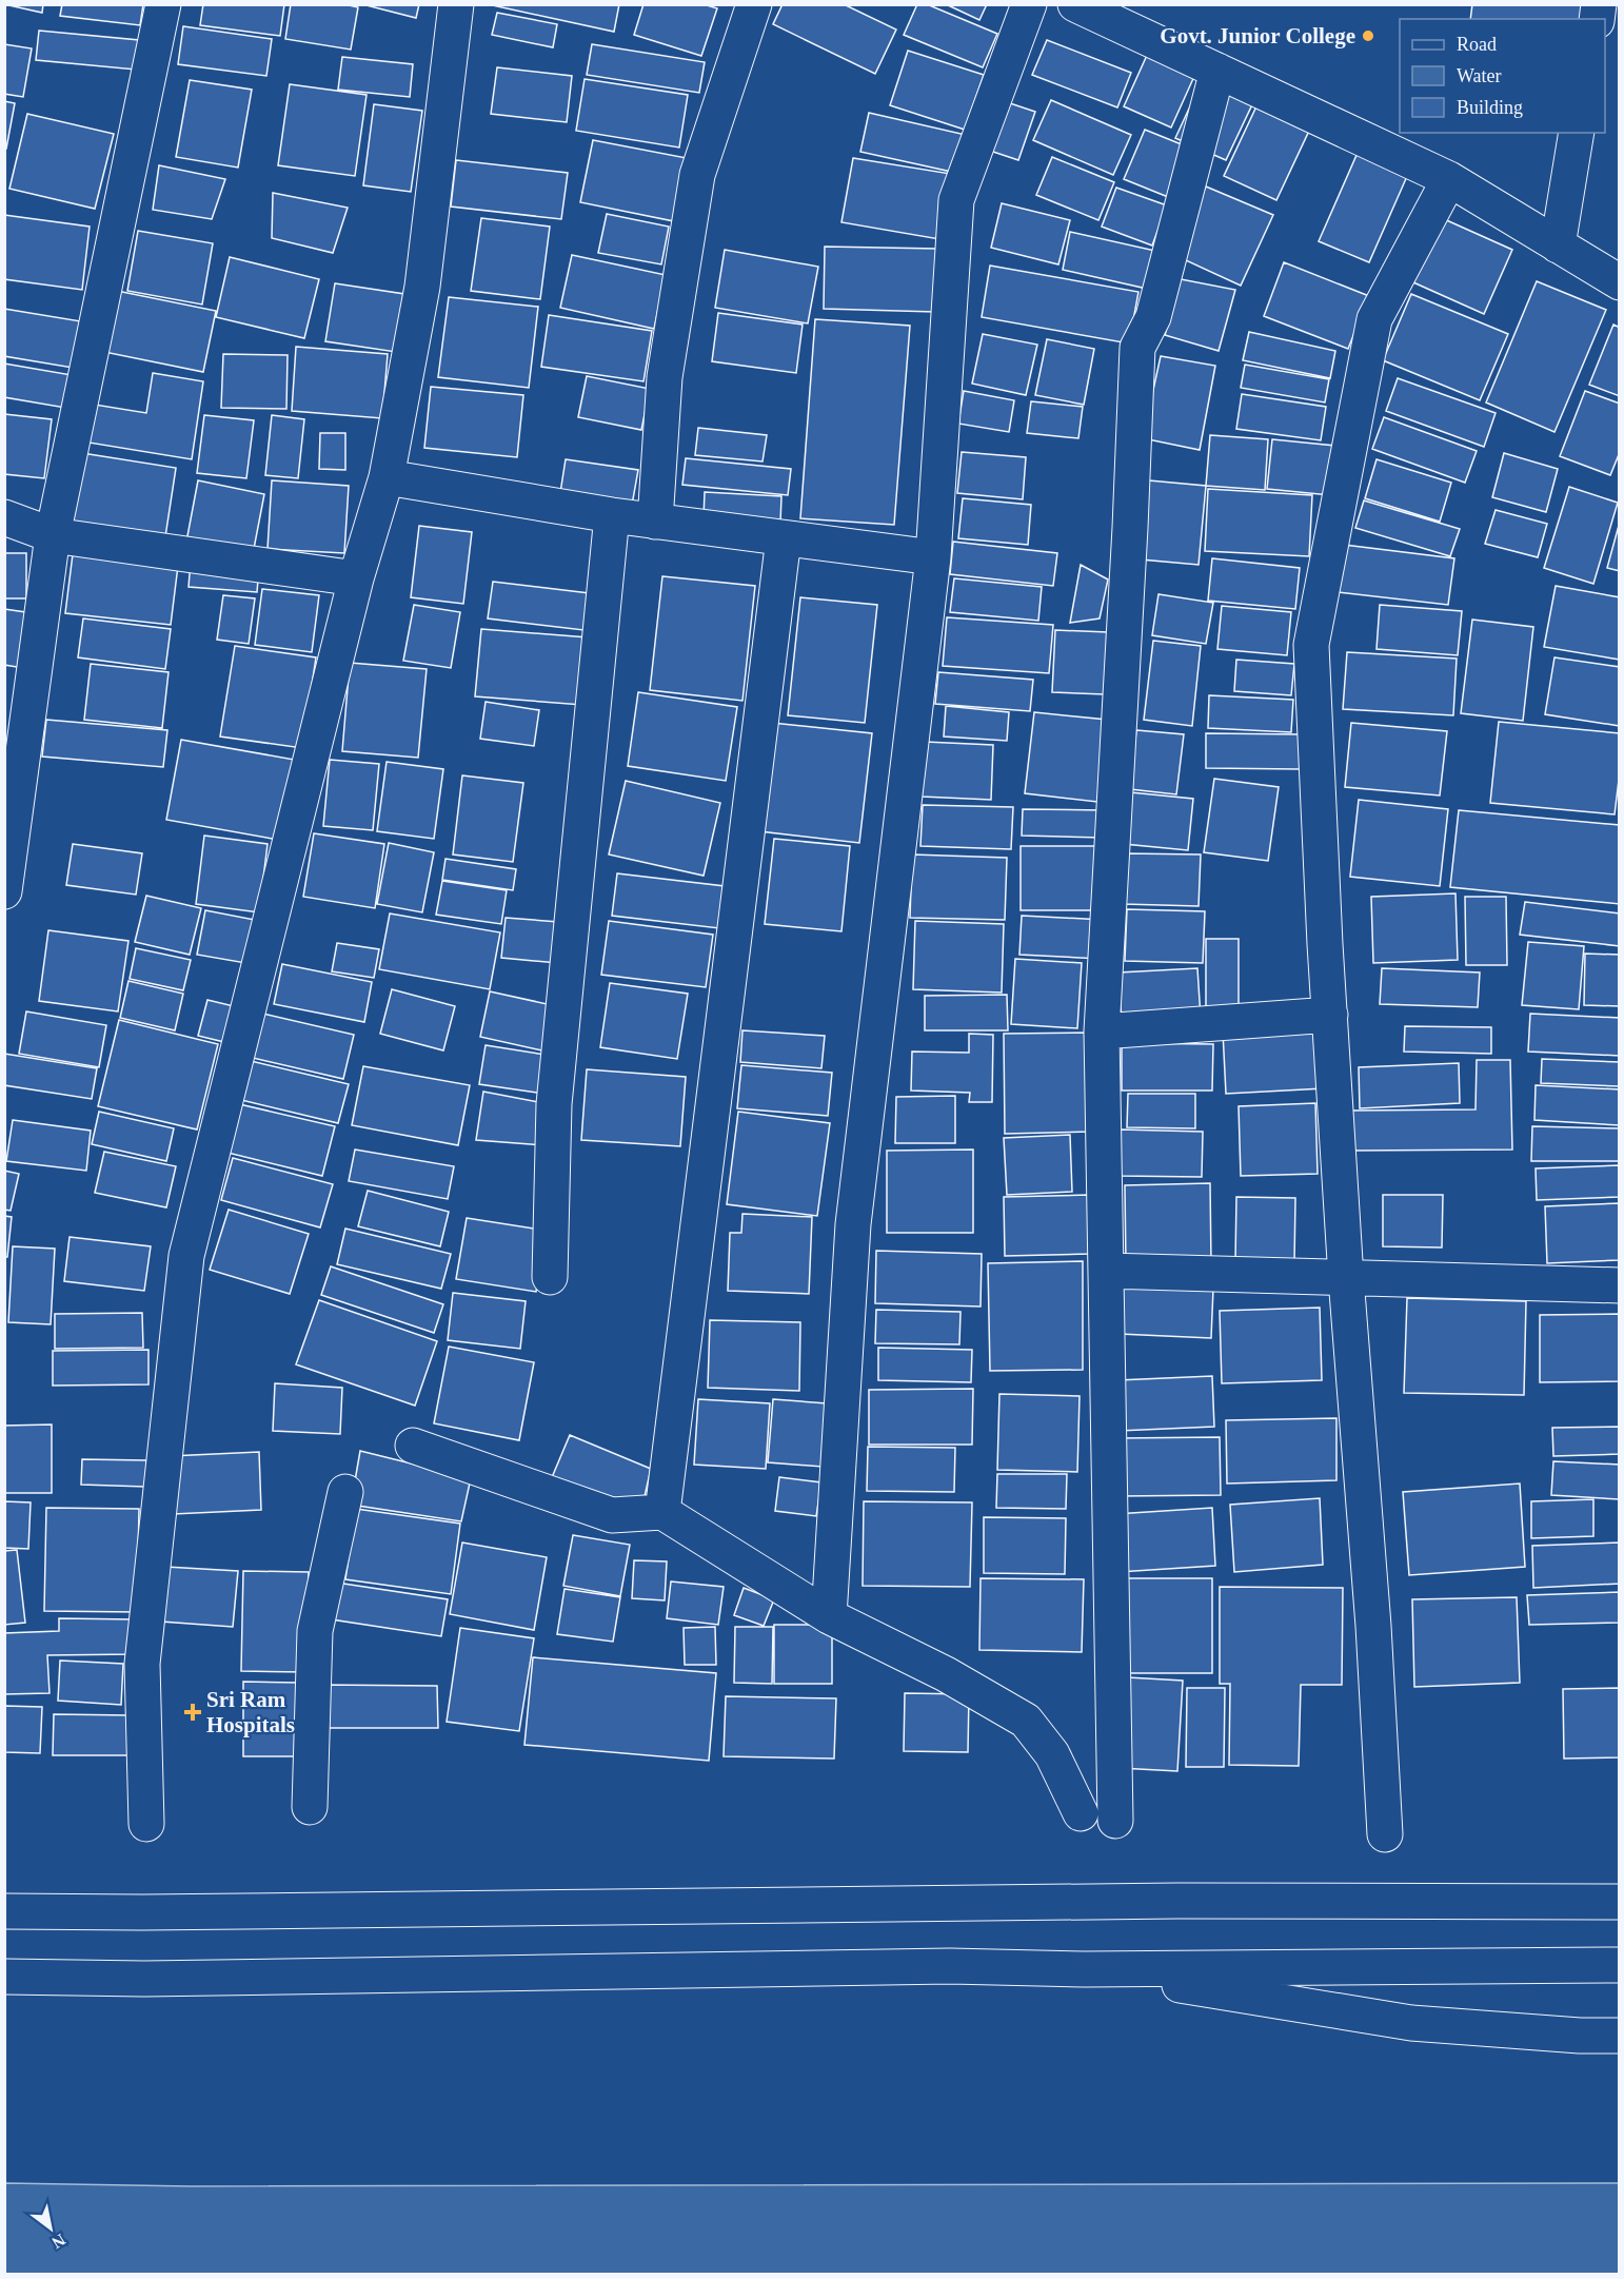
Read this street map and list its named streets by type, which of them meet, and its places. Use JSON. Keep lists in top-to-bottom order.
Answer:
{
  "places": {
    "other": ["Govt. Junior College"],
    "health": ["Sri Ram Hospitals"]
  },
  "legend": ["Road", "Water", "Building"],
  "north": "bottom right"
}
